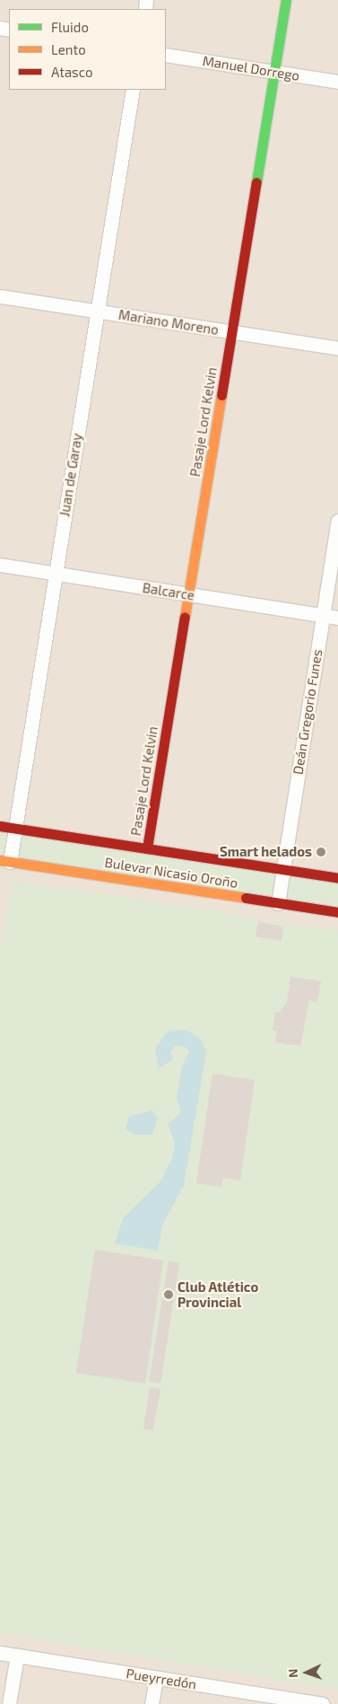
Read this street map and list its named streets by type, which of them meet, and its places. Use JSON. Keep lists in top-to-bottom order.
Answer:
{
  "streets": {
    "street": [
      "Manuel Dorrego",
      "Mariano Moreno",
      "Pasaje Lord Kelvin",
      "Juan de Garay",
      "Balcarce",
      "Deán Gregorio Funes",
      "Bulevar Nicasio Oroño",
      "Pueyrredón"
    ]
  },
  "crossings": [
    ["Manuel Dorrego", "Pasaje Lord Kelvin"],
    ["Mariano Moreno", "Pasaje Lord Kelvin"],
    ["Mariano Moreno", "Juan de Garay"],
    ["Pasaje Lord Kelvin", "Balcarce"],
    ["Pasaje Lord Kelvin", "Bulevar Nicasio Oroño"],
    ["Juan de Garay", "Balcarce"],
    ["Juan de Garay", "Bulevar Nicasio Oroño"],
    ["Balcarce", "Deán Gregorio Funes"],
    ["Deán Gregorio Funes", "Bulevar Nicasio Oroño"]
  ],
  "places": ["Smart helados", "Club Atlético Provincial"],
  "legend": ["Fluido", "Lento", "Atasco"],
  "north": "left"
}
